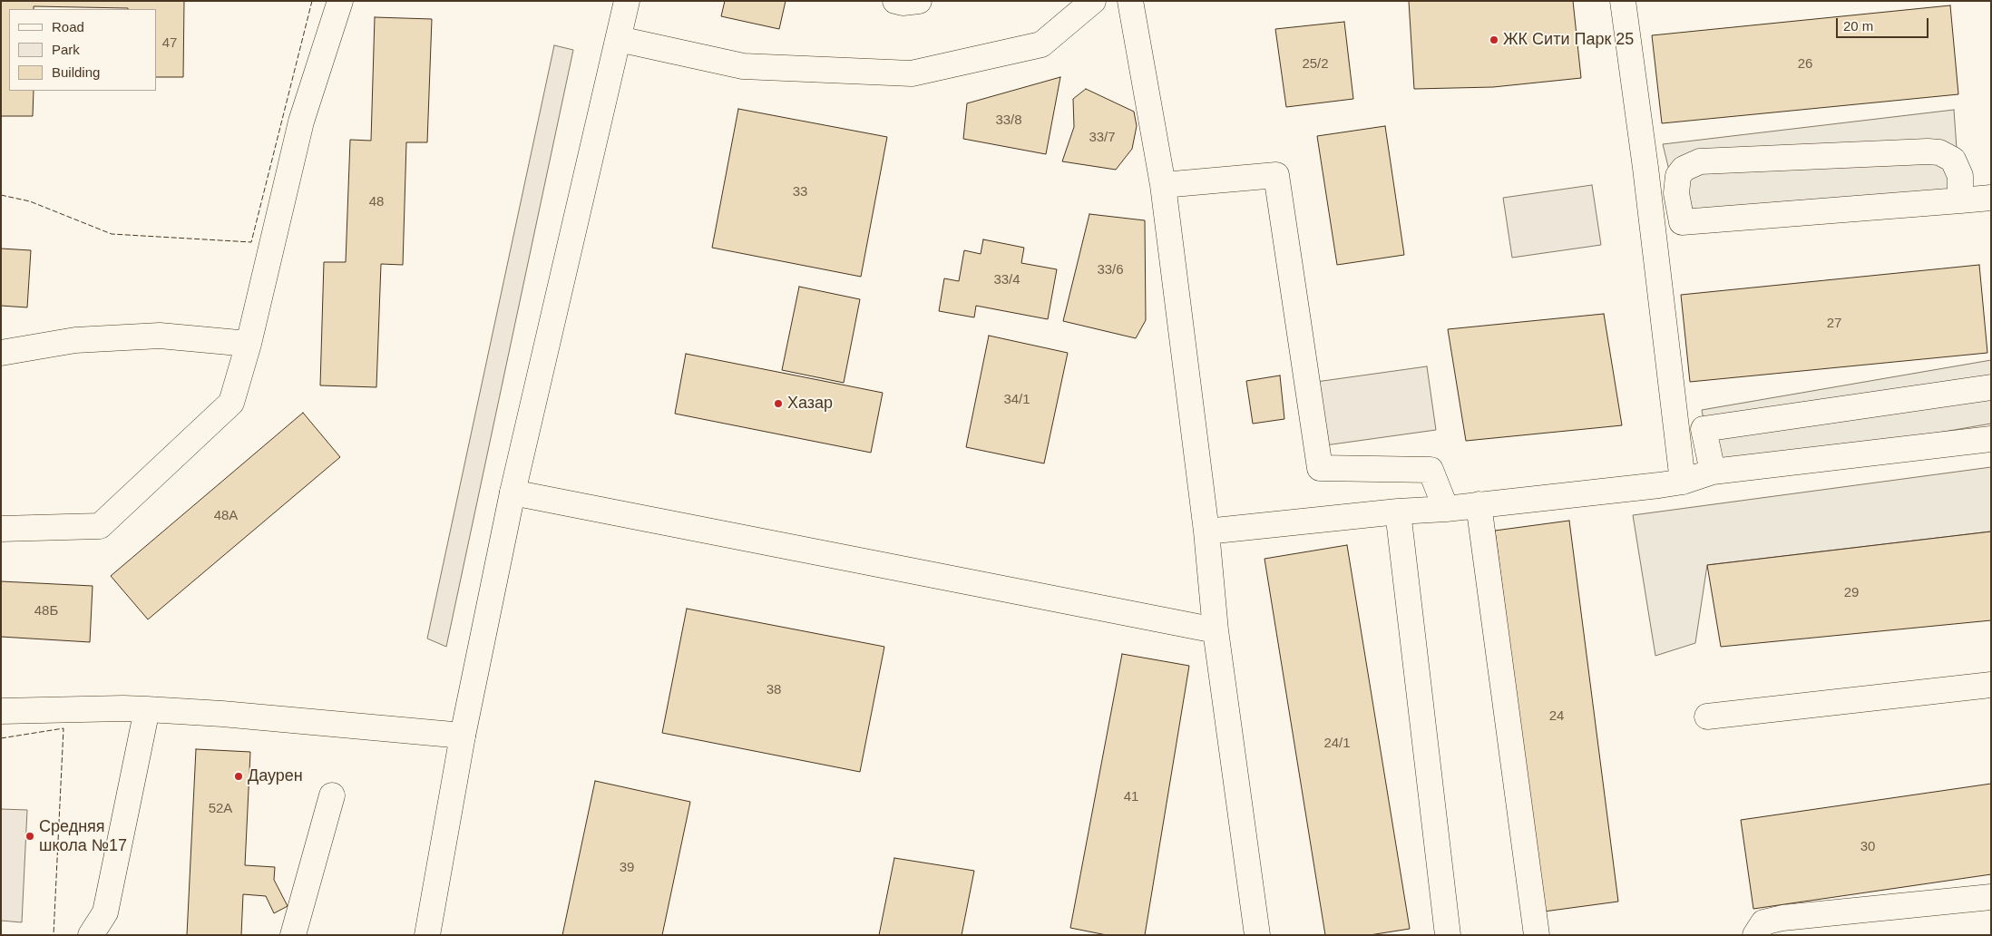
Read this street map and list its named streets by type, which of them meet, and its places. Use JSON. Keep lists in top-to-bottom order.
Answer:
{
  "places": [
    "ЖК Сити Парк 25",
    "Хазар",
    "Даурен",
    "Средняя школа №17"
  ],
  "house_numbers": [
    "47",
    "25/2",
    "26",
    "33/8",
    "33/7",
    "33",
    "48",
    "33/6",
    "33/4",
    "27",
    "34/1",
    "48А",
    "29",
    "48Б",
    "38",
    "24",
    "24/1",
    "41",
    "52А",
    "30",
    "39"
  ],
  "legend": ["Road", "Park", "Building"],
  "scale_bar": "20 m"
}
